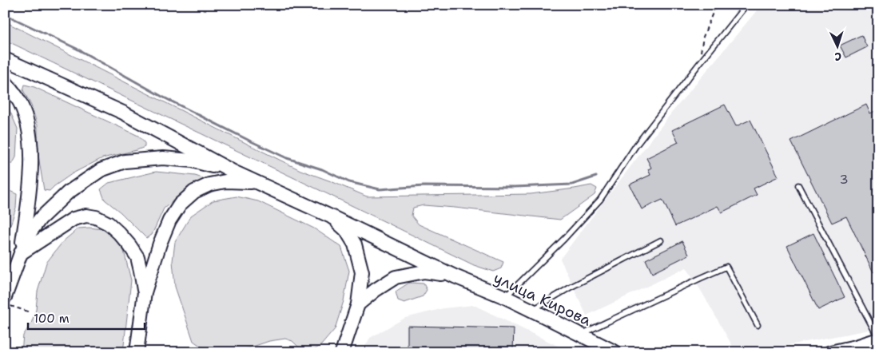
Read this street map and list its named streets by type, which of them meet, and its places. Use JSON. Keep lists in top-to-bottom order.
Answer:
{
  "streets": {
    "street": ["улица Кирова"]
  },
  "house_numbers": ["3"],
  "scale_bar": "100 m",
  "north": "bottom"
}
